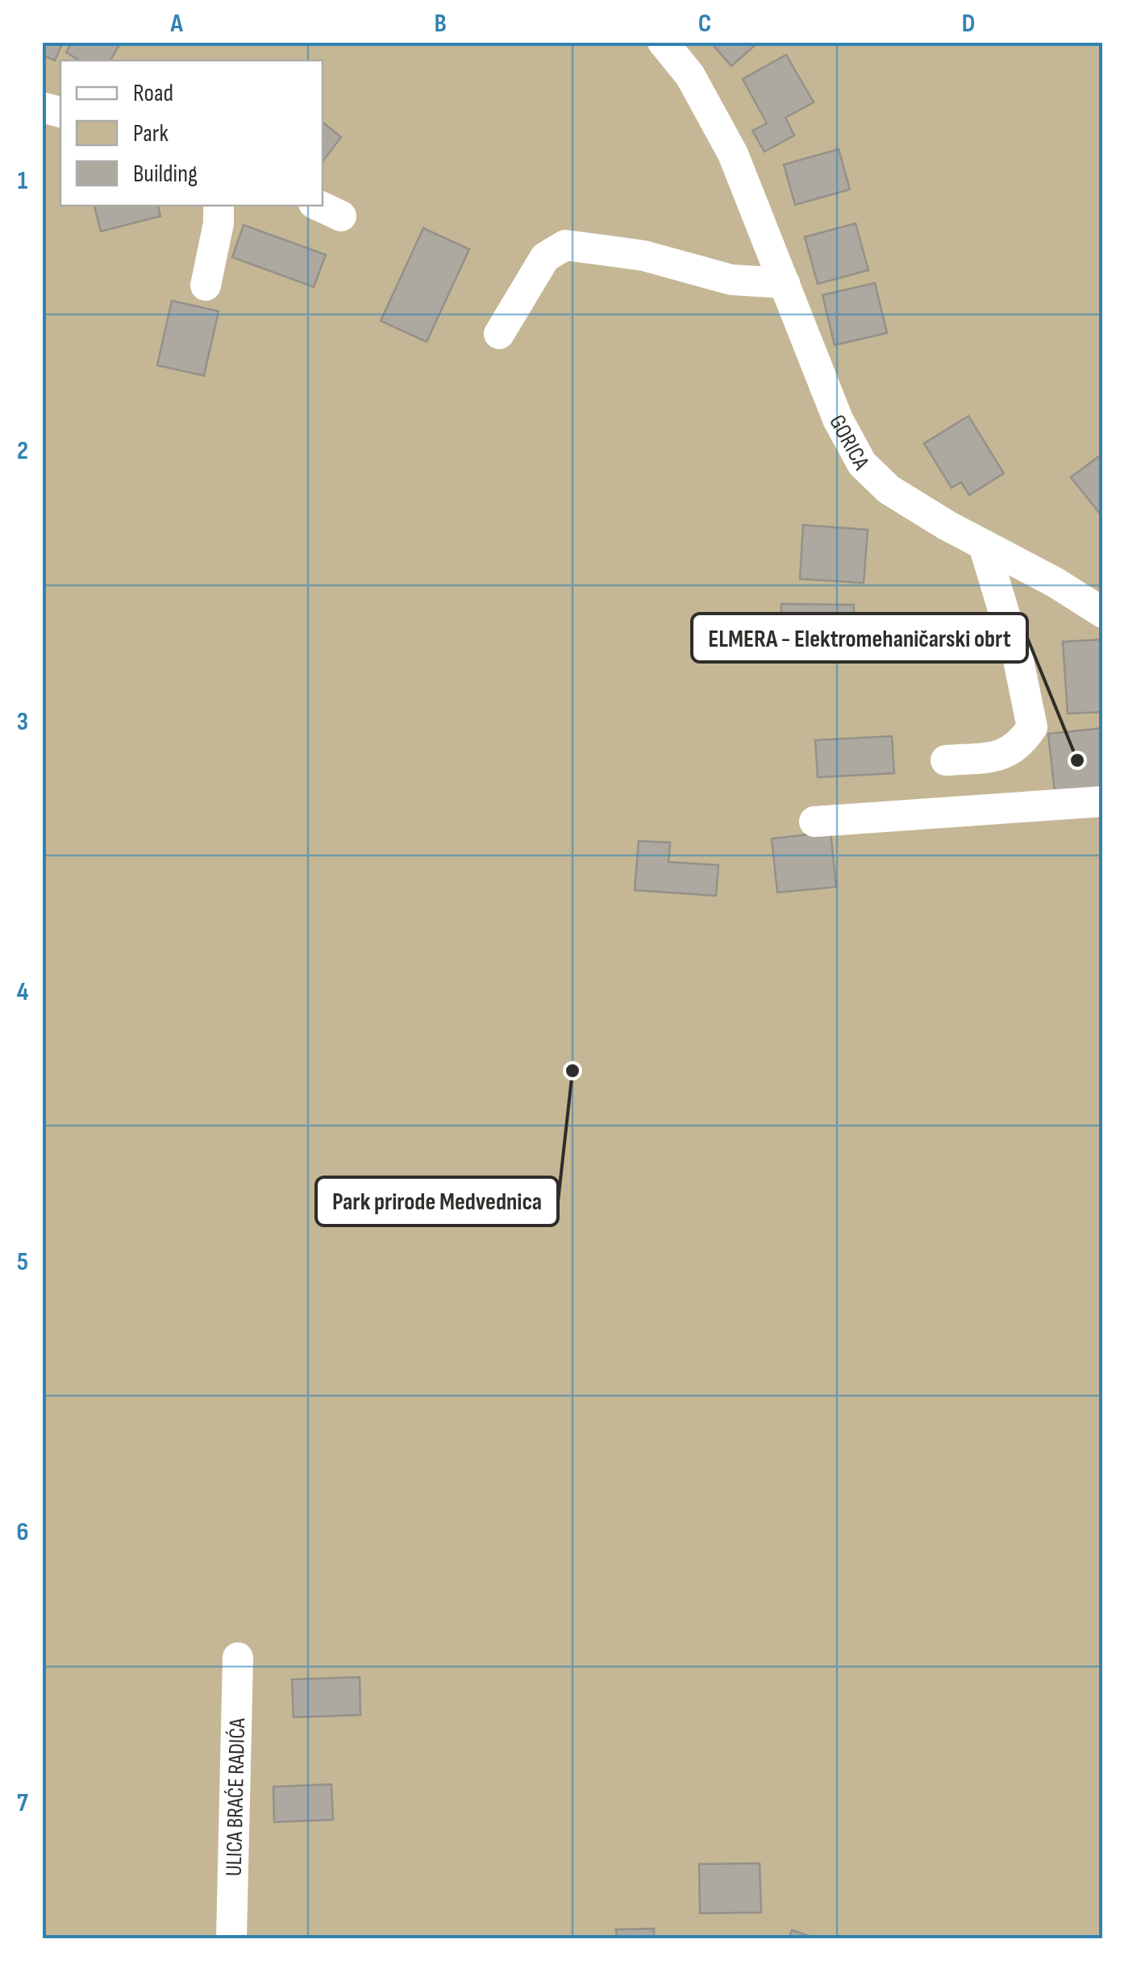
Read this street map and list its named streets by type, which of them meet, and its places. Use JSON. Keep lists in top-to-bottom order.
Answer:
{
  "streets": {
    "street": ["GORICA", "ULICA BRAĆE RADIĆA"]
  },
  "places": ["ELMERA - Elektromehaničarski obrt", "Park prirode Medvednica"],
  "legend": ["Road", "Park", "Building"],
  "grid": {
    "columns": [
      "A",
      "B",
      "C",
      "D"
    ],
    "rows": [
      "1",
      "2",
      "3",
      "4",
      "5",
      "6",
      "7"
    ]
  }
}
